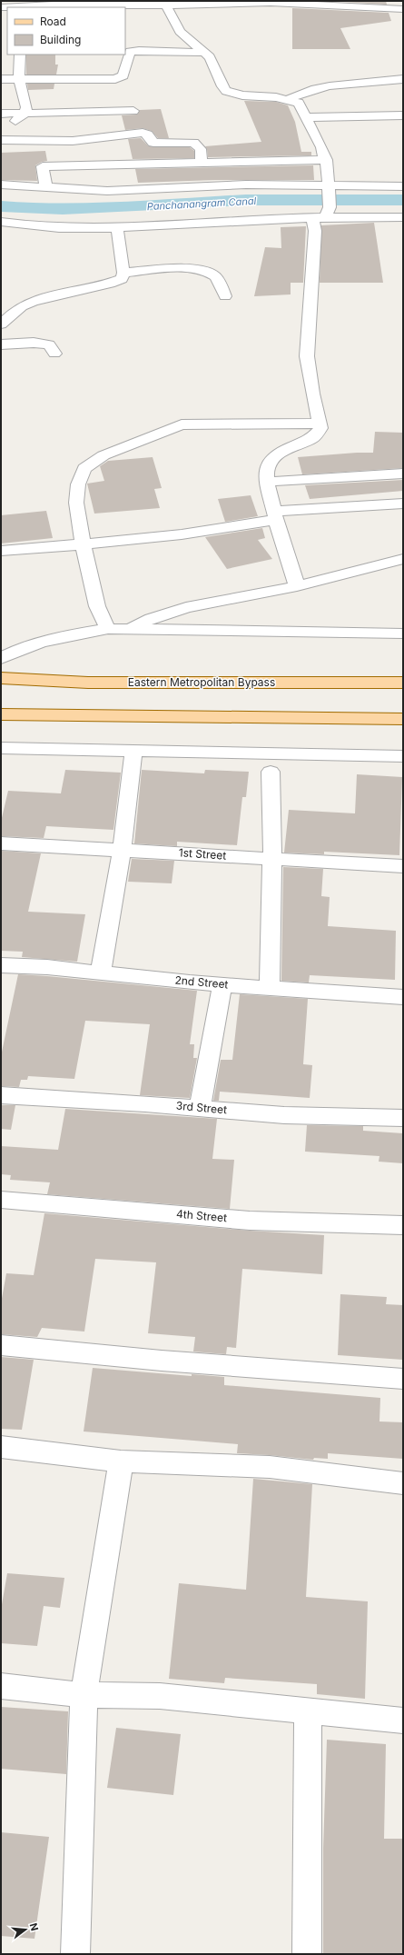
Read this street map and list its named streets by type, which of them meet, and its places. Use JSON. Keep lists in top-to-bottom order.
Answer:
{
  "streets": {
    "main road": ["Eastern Metropolitan Bypass"],
    "street": [
      "1st Street",
      "2nd Street",
      "3rd Street",
      "4th Street"
    ]
  },
  "water": ["Panchanangram Canal"],
  "legend": ["Road", "Building"],
  "north": "right"
}
